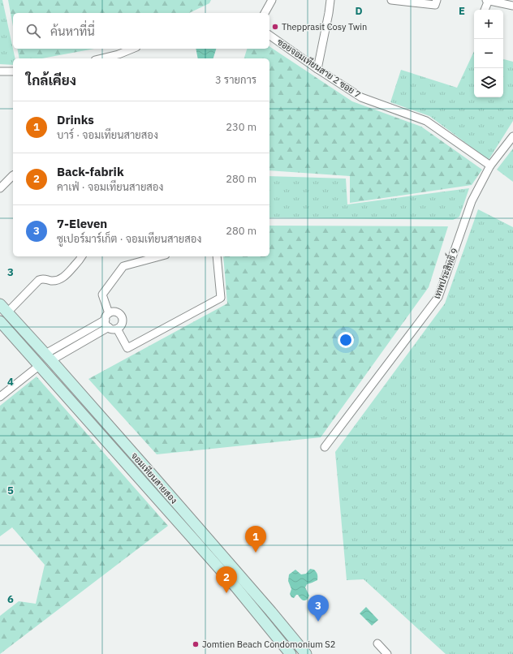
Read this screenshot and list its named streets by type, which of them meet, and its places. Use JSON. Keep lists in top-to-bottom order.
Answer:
{
  "streets": {
    "main road": ["จอมเทียนสายสอง"],
    "street": ["ซอยจอมเทียนสาย 2 ซอย 7", "เทพประสิทธิ์ 9"]
  },
  "crossings": [
    ["ซอยจอมเทียนสาย 2 ซอย 7", "เทพประสิทธิ์ 9"]
  ],
  "places": ["Thepprasit Cosy Twin", "Jomtien Beach Condomonium S2"],
  "page": {
    "map_buttons": ["+", "−"],
    "search": "ค้นหาที่นี่",
    "heading": ["ใกล้เคียง", "3 รายการ"],
    "list": [
      {
        "mark": "1",
        "name": "Drinks",
        "note": "บาร์ · จอมเทียนสายสอง",
        "value": "230 m"
      },
      {
        "mark": "2",
        "name": "Back-fabrik",
        "note": "คาเฟ่ · จอมเทียนสายสอง",
        "value": "280 m"
      },
      {
        "mark": "3",
        "name": "7-Eleven",
        "note": "ซูเปอร์มาร์เก็ต · จอมเทียนสายสอง",
        "value": "280 m"
      }
    ],
    "pins": ["1", "2", "3"]
  },
  "grid": {
    "columns": ["D", "E"],
    "rows": [
      "3",
      "4",
      "5",
      "6"
    ]
  }
}
